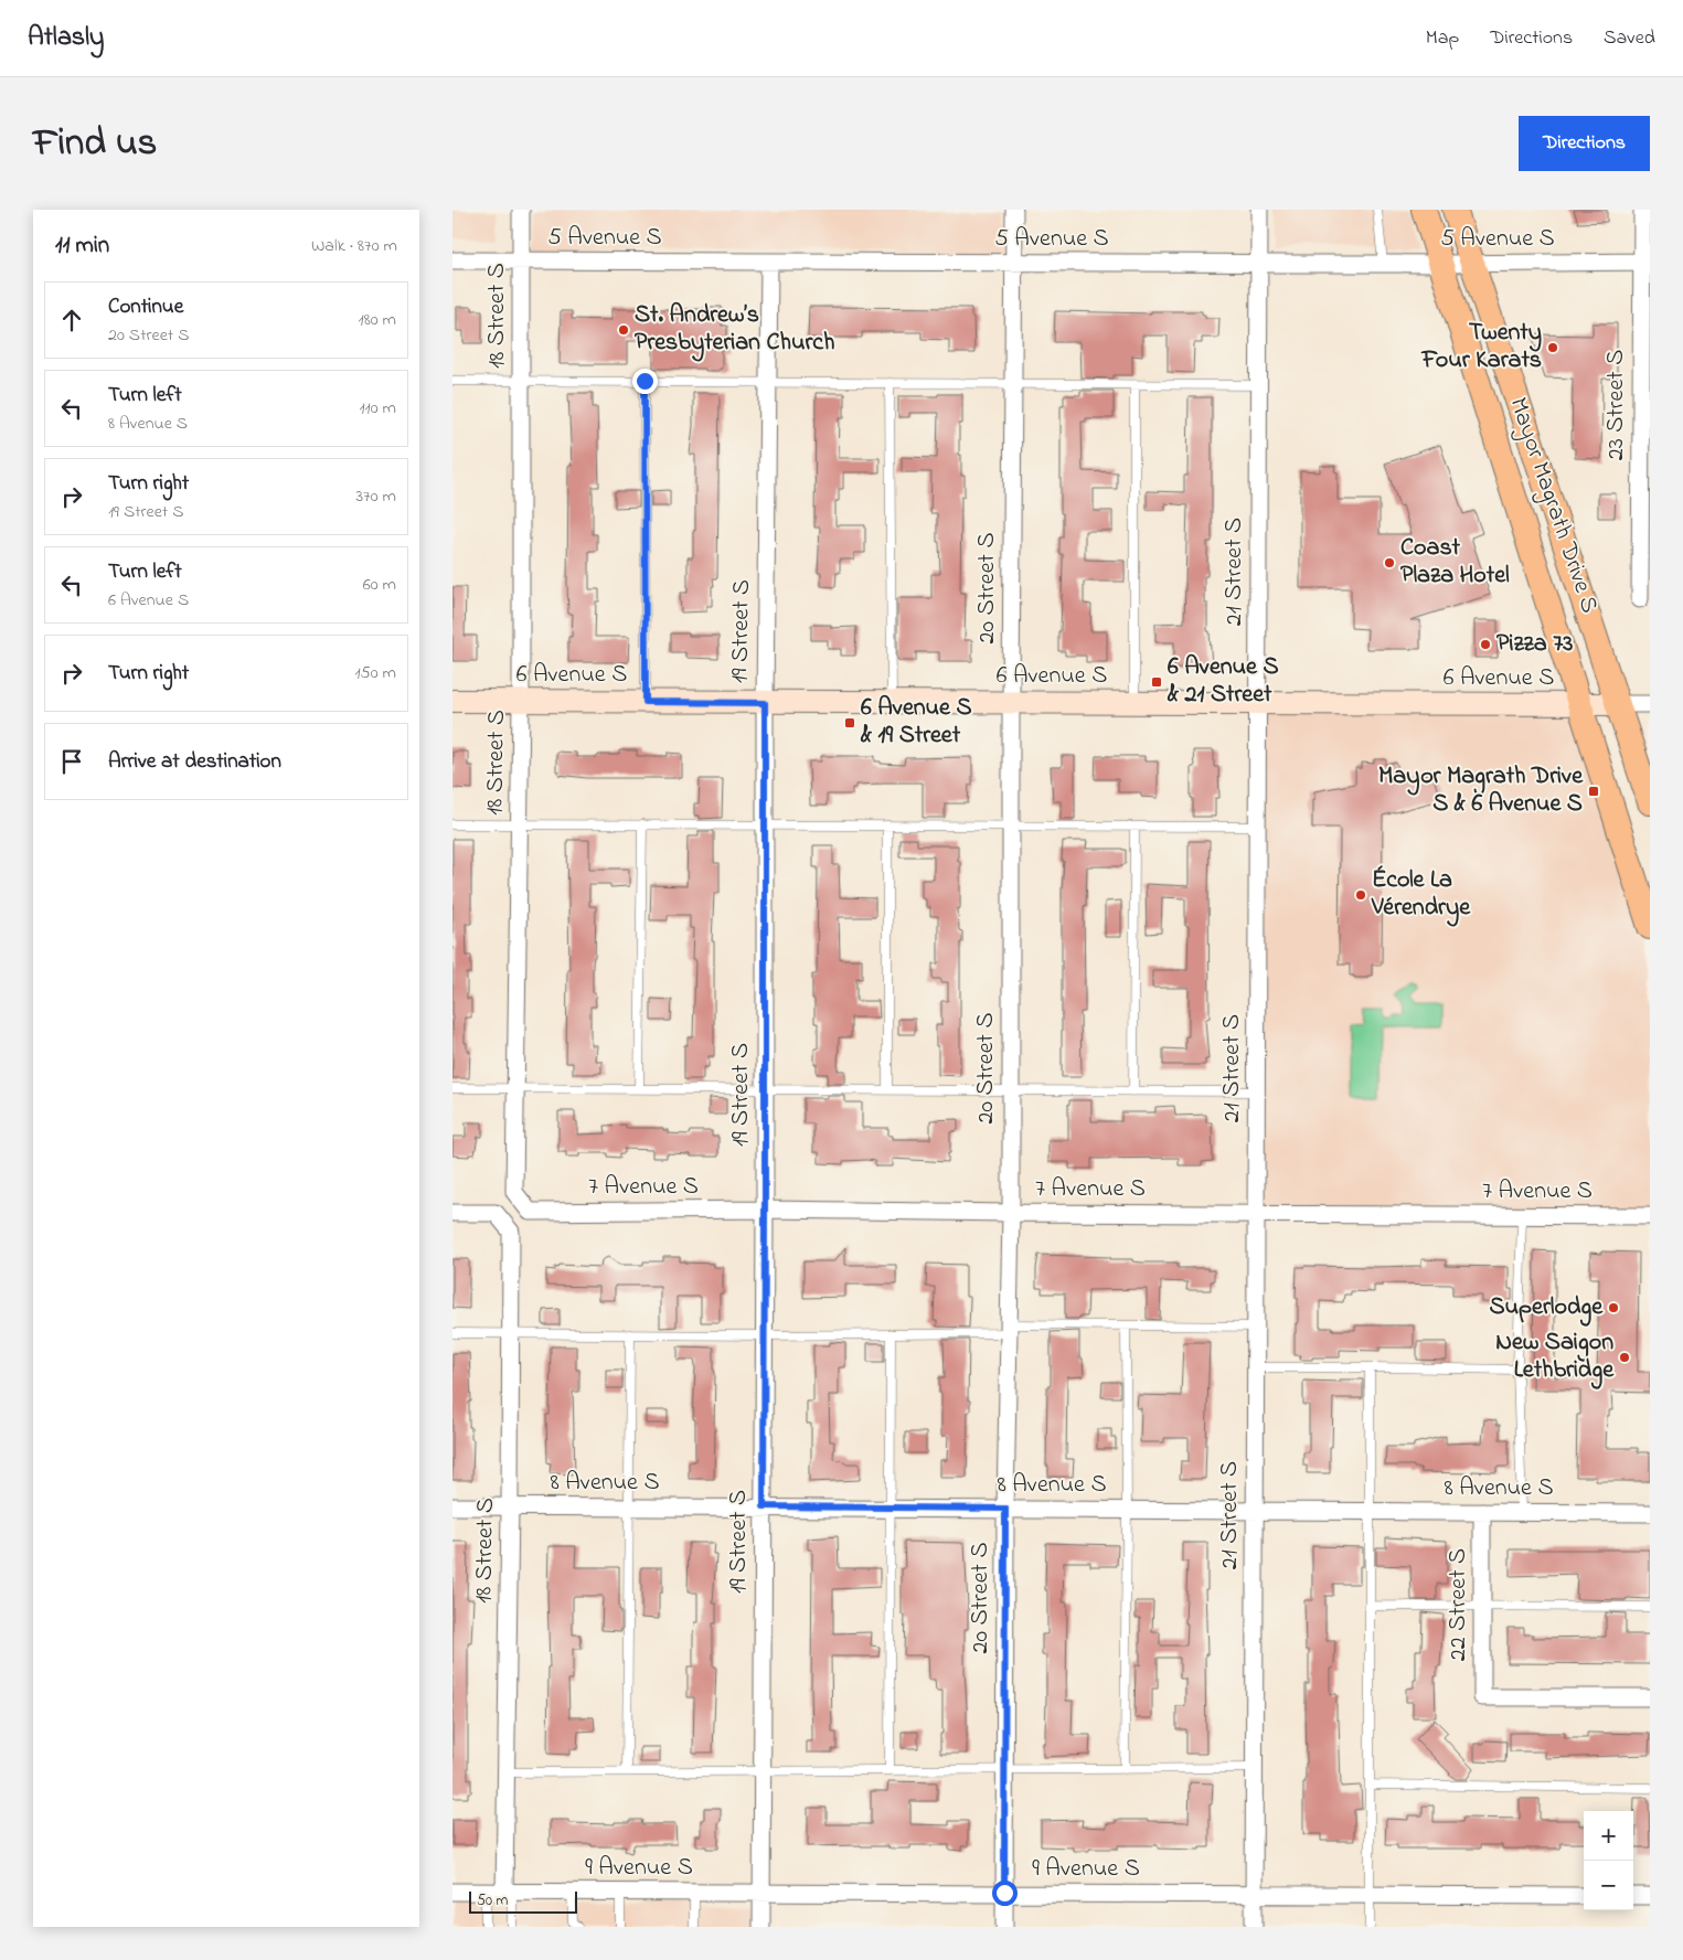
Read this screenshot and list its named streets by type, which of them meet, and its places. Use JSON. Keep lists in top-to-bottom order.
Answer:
{
  "streets": {
    "main road": ["Mayor Magrath Drive S", "6 Avenue S"],
    "street": [
      "5 Avenue S",
      "18 Street S",
      "23 Street S",
      "21 Street S",
      "20 Street S",
      "19 Street S",
      "7 Avenue S",
      "8 Avenue S",
      "22 Street S",
      "9 Avenue S"
    ]
  },
  "crossings": [
    ["5 Avenue S", "18 Street S"],
    ["5 Avenue S", "23 Street S"],
    ["5 Avenue S", "Mayor Magrath Drive S"],
    ["5 Avenue S", "21 Street S"],
    ["5 Avenue S", "20 Street S"],
    ["5 Avenue S", "19 Street S"],
    ["18 Street S", "6 Avenue S"],
    ["18 Street S", "7 Avenue S"],
    ["18 Street S", "8 Avenue S"],
    ["18 Street S", "9 Avenue S"],
    ["Mayor Magrath Drive S", "6 Avenue S"],
    ["21 Street S", "6 Avenue S"],
    ["21 Street S", "7 Avenue S"],
    ["21 Street S", "8 Avenue S"],
    ["21 Street S", "9 Avenue S"],
    ["20 Street S", "6 Avenue S"],
    ["20 Street S", "7 Avenue S"],
    ["20 Street S", "8 Avenue S"],
    ["20 Street S", "9 Avenue S"],
    ["19 Street S", "6 Avenue S"],
    ["19 Street S", "7 Avenue S"],
    ["19 Street S", "8 Avenue S"],
    ["19 Street S", "9 Avenue S"],
    ["8 Avenue S", "22 Street S"]
  ],
  "places": {
    "other": [
      "St. Andrew’s Presbyterian Church",
      "Twenty Four Karats",
      "Coast Plaza Hotel",
      "Pizza 73",
      "École La Vérendrye",
      "Superlodge",
      "New Saigon Lethbridge"
    ],
    "transit": ["6 Avenue S & 21 Street", "6 Avenue S & 19 Street", "Mayor Magrath Drive S & 6 Avenue S"]
  },
  "scale_bar": "50 m",
  "page": {
    "header": "Atlasly",
    "nav": ["Map", "Directions", "Saved"],
    "title": "Find us",
    "buttons": "Directions",
    "heading": ["11 min", "Walk · 870 m"],
    "list": [
      ["Continue", "20 Street S", "180 m"],
      ["Turn left", "8 Avenue S", "110 m"],
      ["Turn right", "19 Street S", "370 m"],
      ["Turn left", "6 Avenue S", "60 m"],
      ["Turn right", "150 m"],
      "Arrive at destination"
    ],
    "map_buttons": ["+", "−"],
    "scale": "50 m"
  }
}
